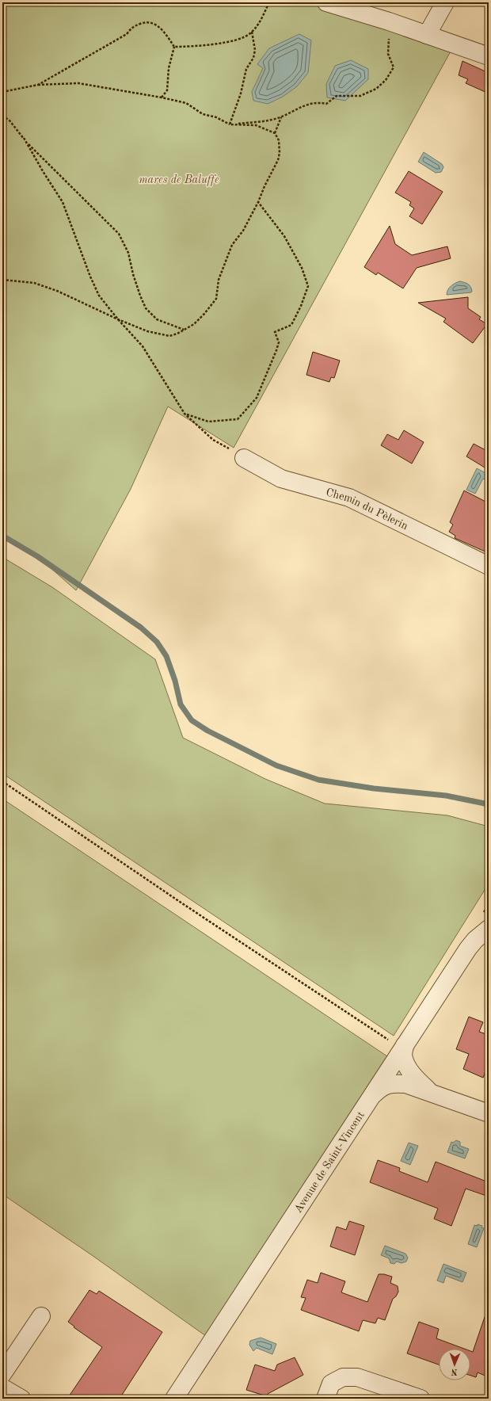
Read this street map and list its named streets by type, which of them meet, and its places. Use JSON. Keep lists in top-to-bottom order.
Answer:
{
  "streets": {
    "street": ["Chemin du Pèlerin", "Avenue de Saint-Vincent"]
  },
  "parks": ["mares de Baluffe"],
  "north": "bottom"
}
